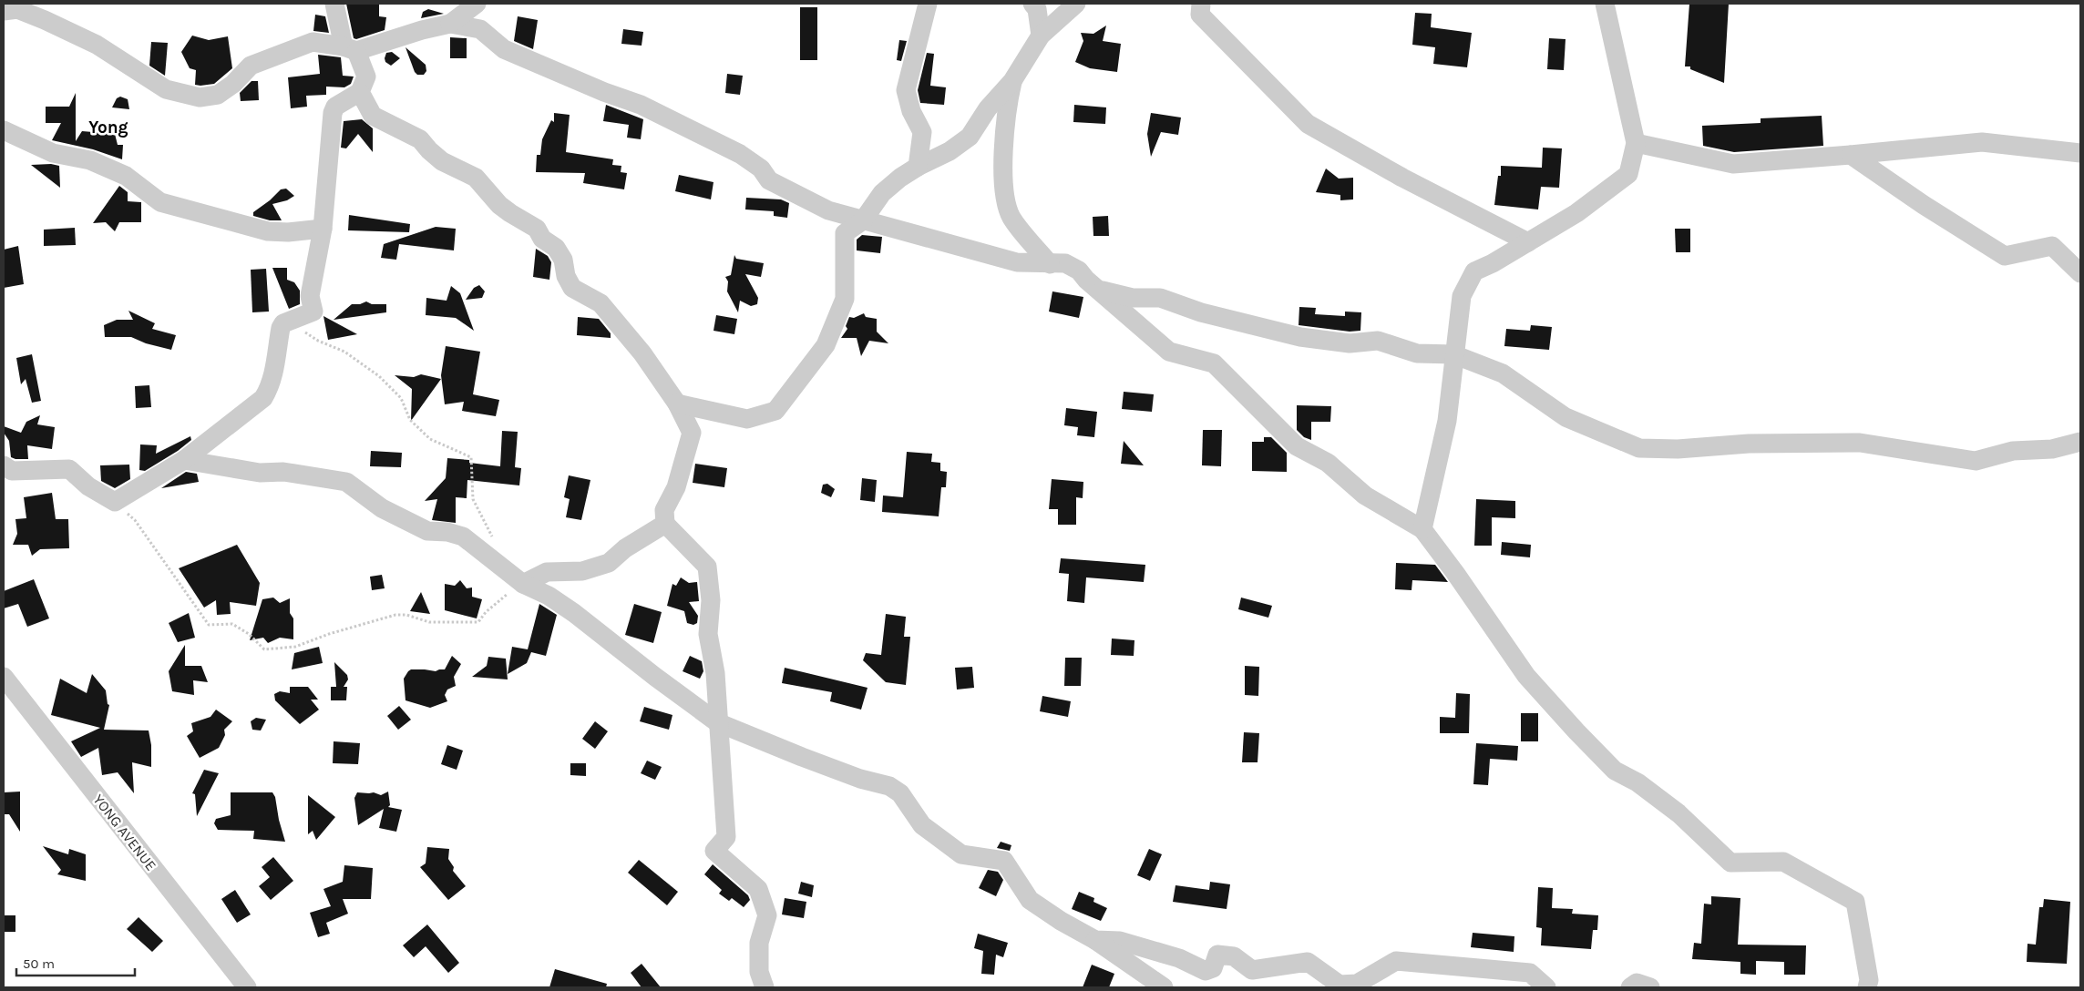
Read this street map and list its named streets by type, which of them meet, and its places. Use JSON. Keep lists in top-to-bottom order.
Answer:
{
  "streets": {
    "street": ["YONG AVENUE"]
  },
  "districts": ["Yong"],
  "scale_bar": "50 m"
}
